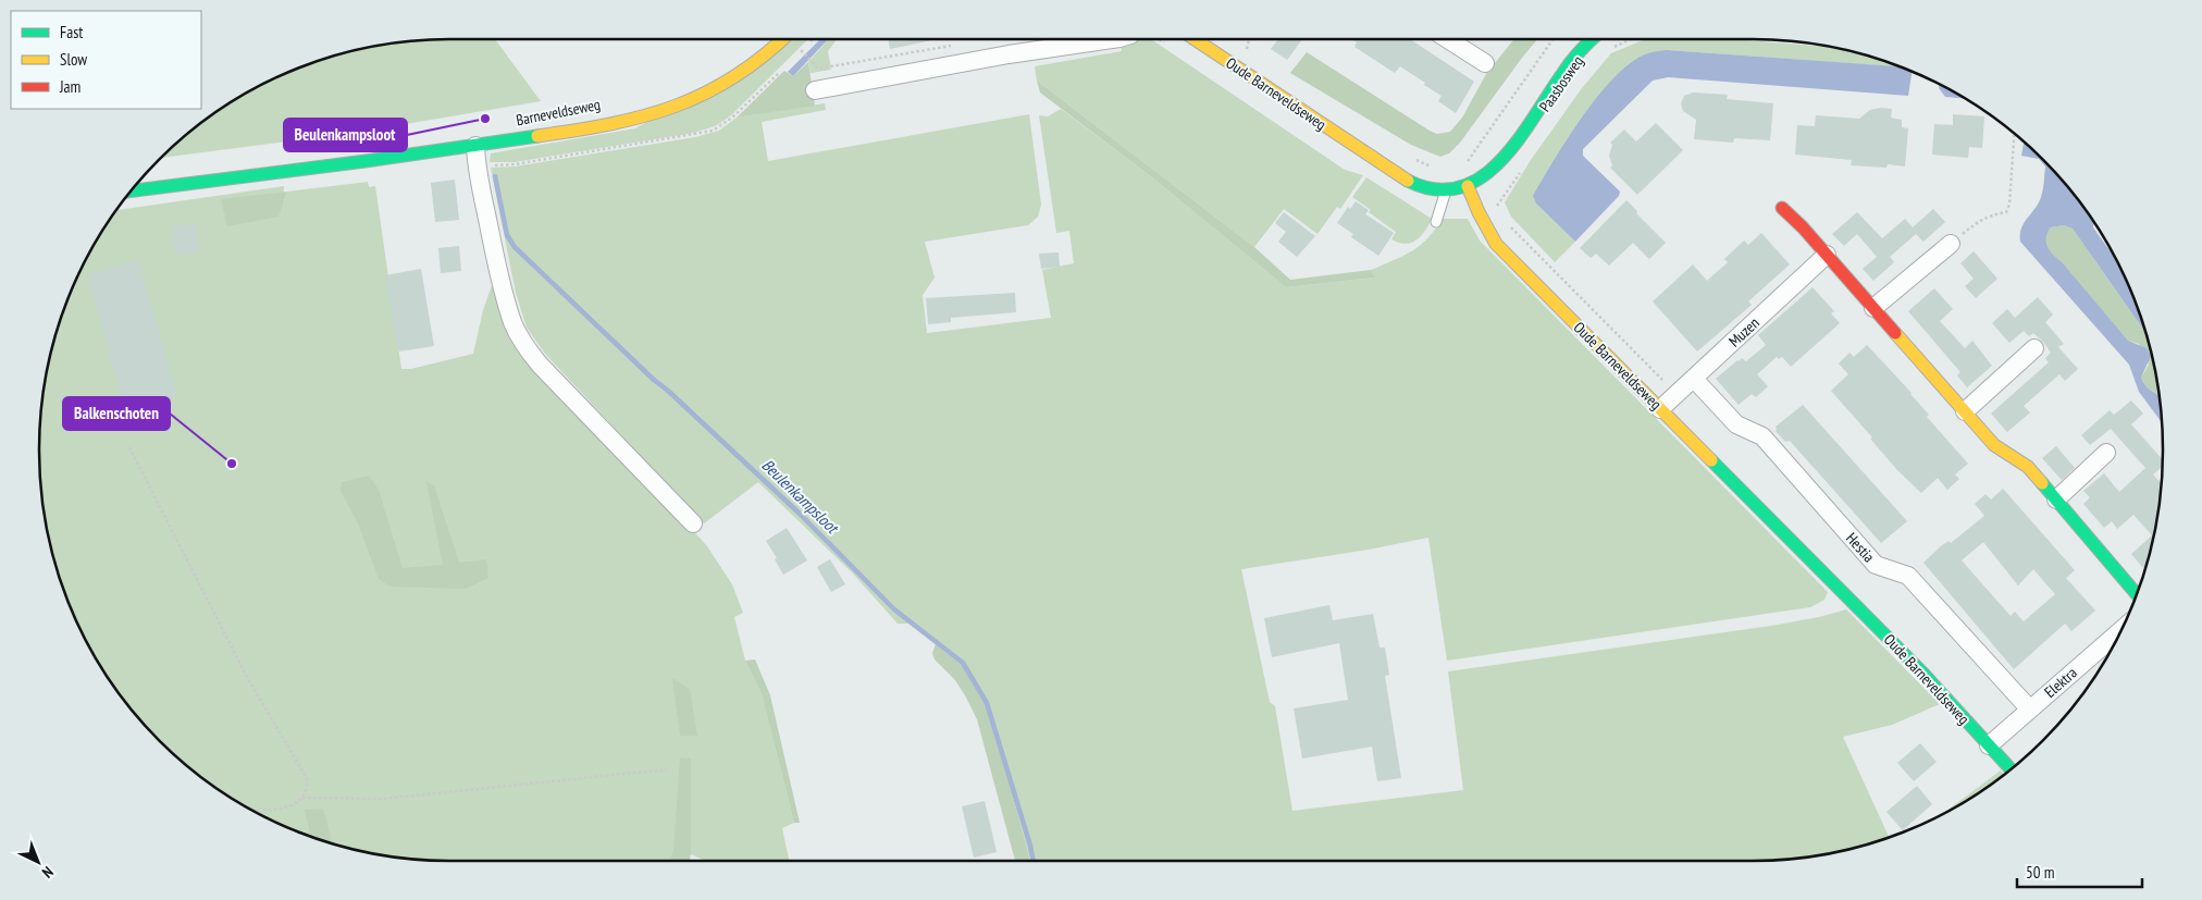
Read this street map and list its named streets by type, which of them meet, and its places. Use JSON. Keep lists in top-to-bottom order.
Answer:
{
  "streets": {
    "street": [
      "Paasbosweg",
      "Oude Barneveldseweg",
      "Barneveldseweg",
      "Muzen",
      "Hestia",
      "Elektra"
    ]
  },
  "crossings": [
    ["Paasbosweg", "Oude Barneveldseweg"],
    ["Oude Barneveldseweg", "Muzen"],
    ["Oude Barneveldseweg", "Elektra"],
    ["Muzen", "Hestia"],
    ["Hestia", "Elektra"]
  ],
  "water": ["Beulenkampsloot"],
  "places": ["Beulenkampsloot", "Balkenschoten"],
  "legend": ["Fast", "Slow", "Jam"],
  "scale_bar": "50 m",
  "north": "bottom right"
}
